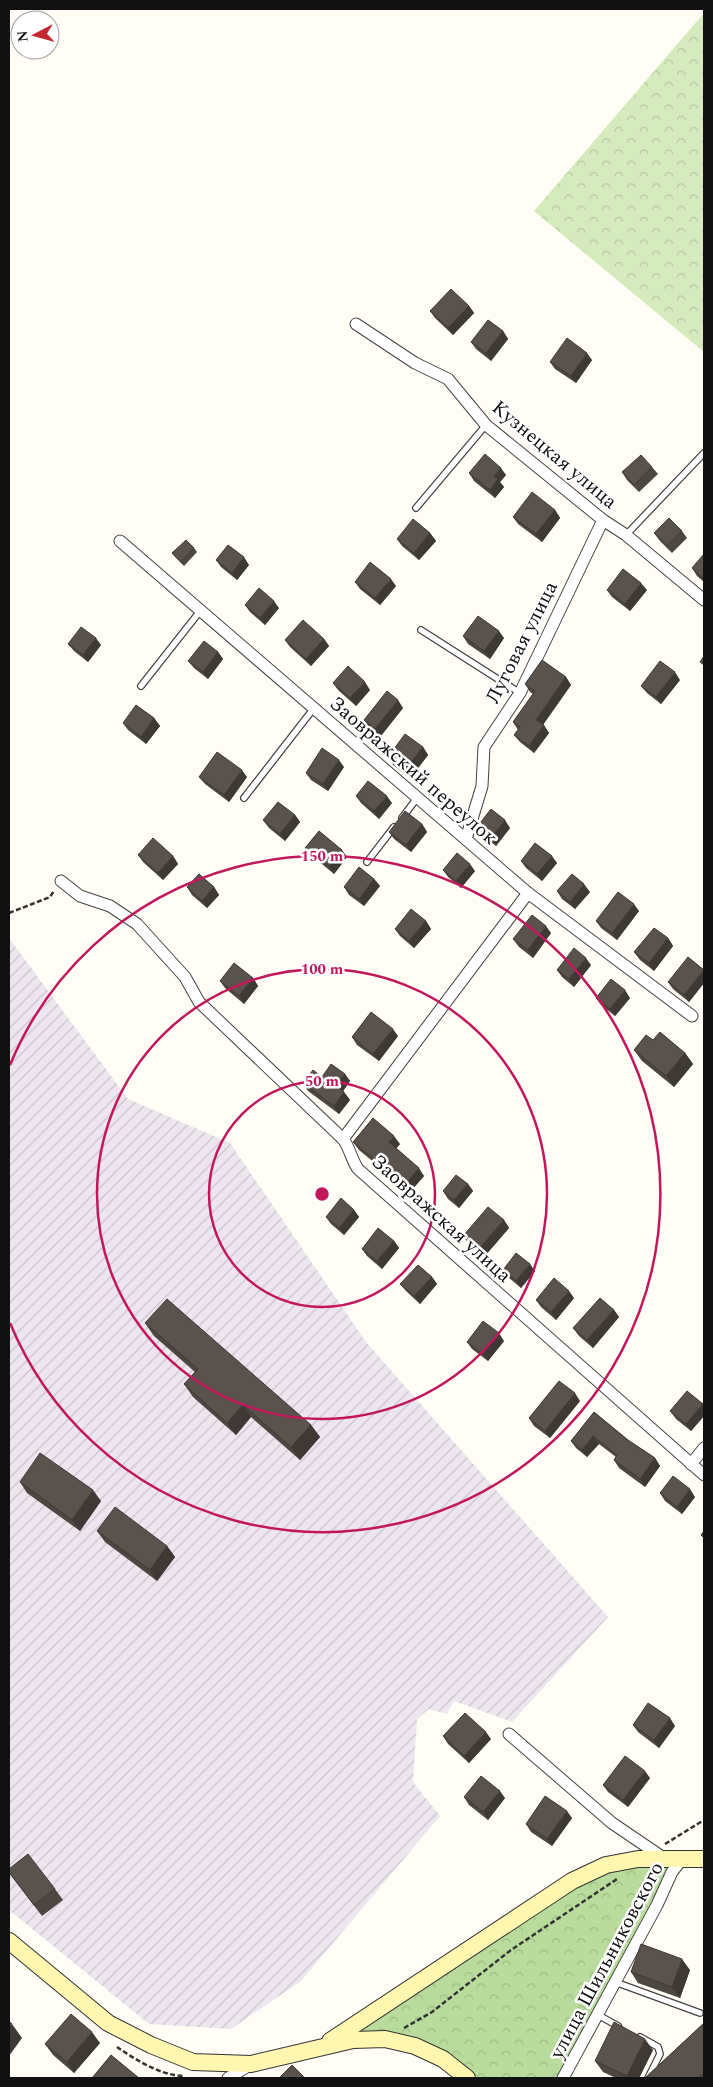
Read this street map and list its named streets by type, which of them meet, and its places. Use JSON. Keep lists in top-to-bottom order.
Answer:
{
  "streets": {
    "street": [
      "Кузнецкая улица",
      "Луговая улица",
      "Заовражский переулок",
      "Заовражская улица",
      "улица Шильниковского"
    ]
  },
  "crossings": [
    ["Кузнецкая улица", "Луговая улица"],
    ["Луговая улица", "Заовражский переулок"]
  ],
  "north": "left",
  "rings": ["150 m", "100 m", "50 m"]
}
